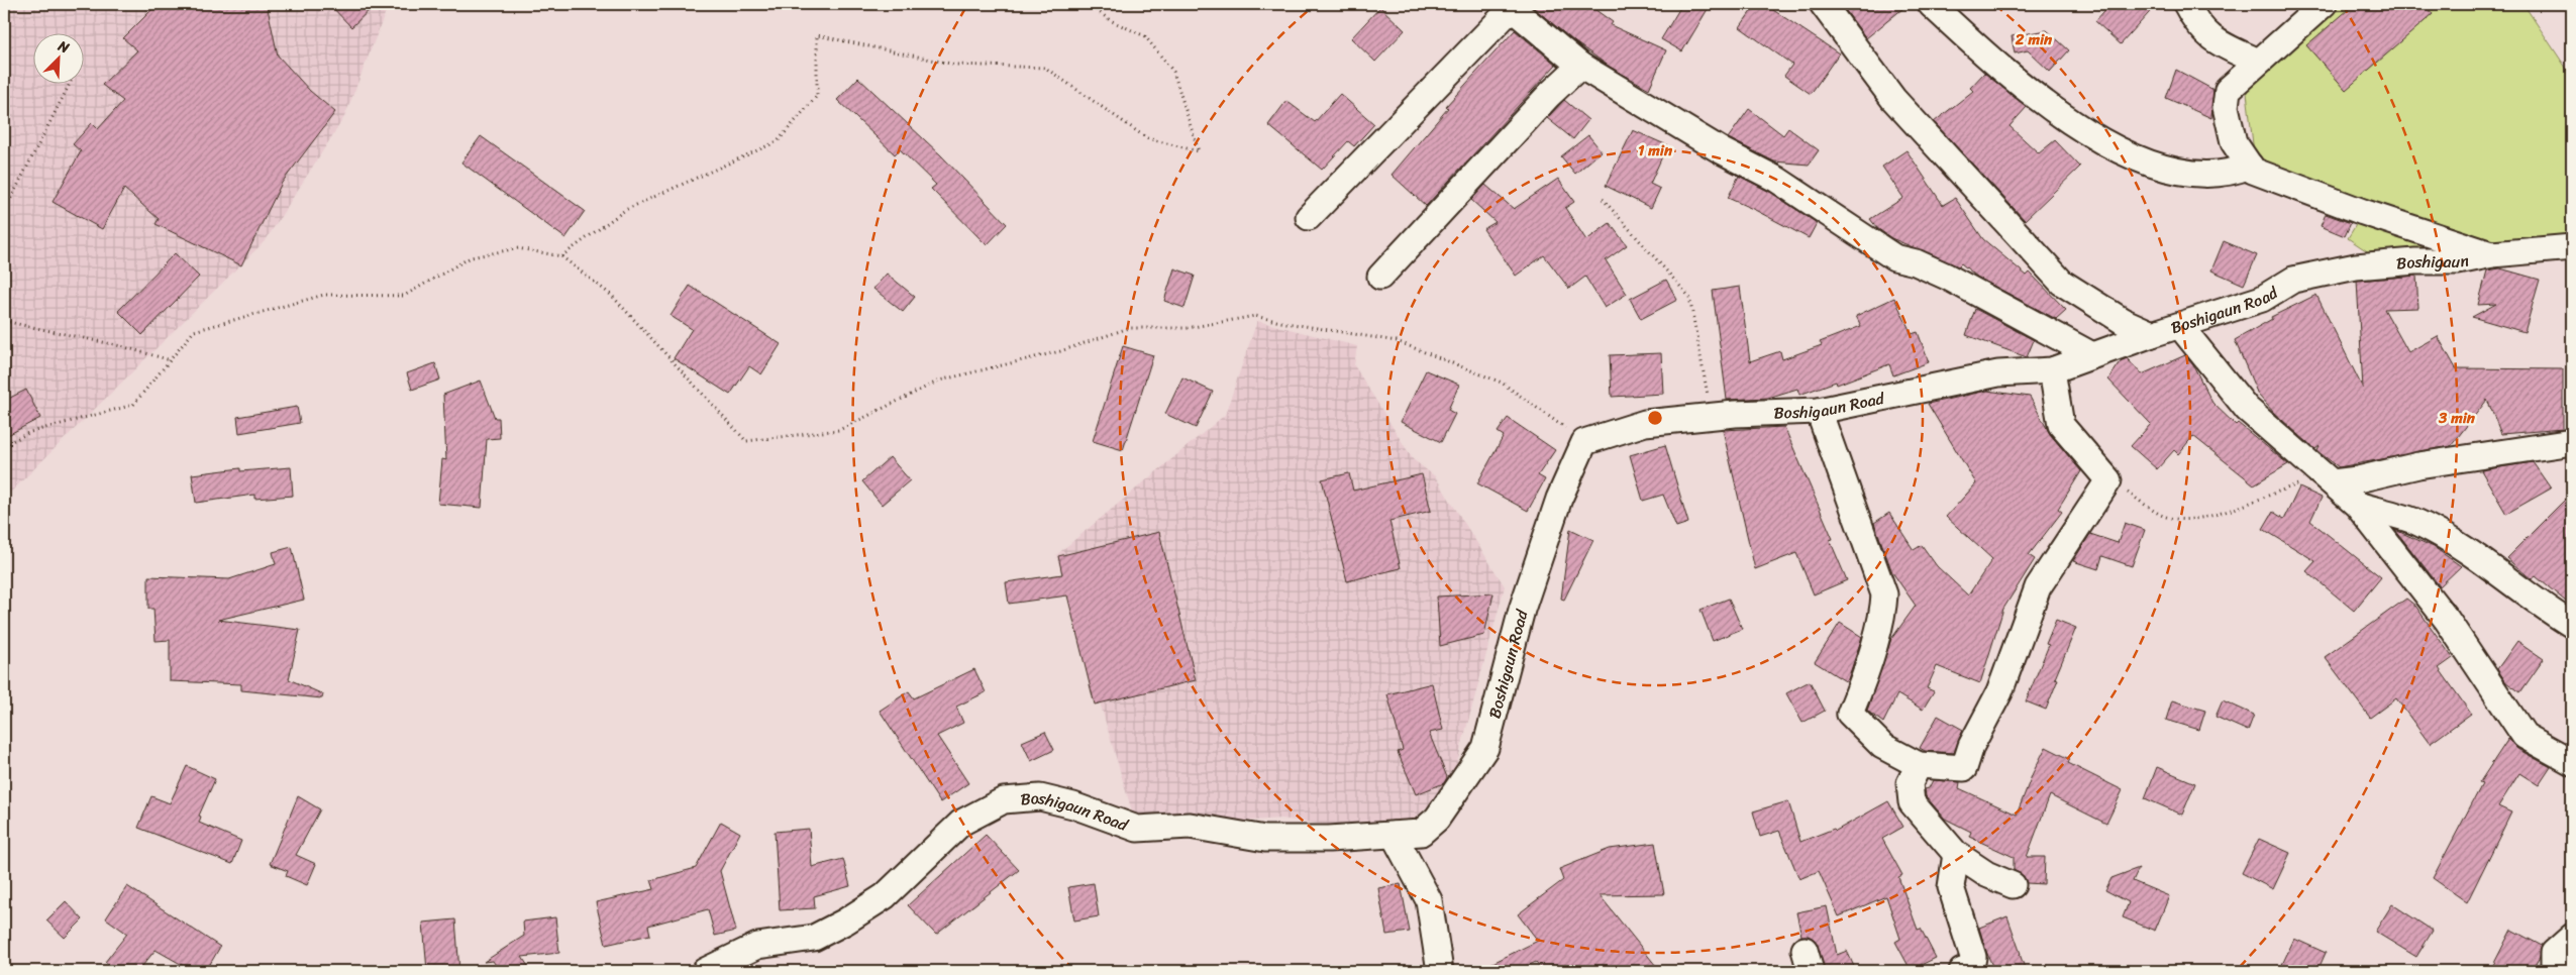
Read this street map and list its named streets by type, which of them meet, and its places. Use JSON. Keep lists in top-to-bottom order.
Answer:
{
  "streets": {
    "street": ["Boshigaun", "Boshigaun Road"]
  },
  "crossings": [
    ["Boshigaun", "Boshigaun Road"]
  ],
  "north": "top right",
  "rings": ["2 min", "1 min", "3 min"]
}
